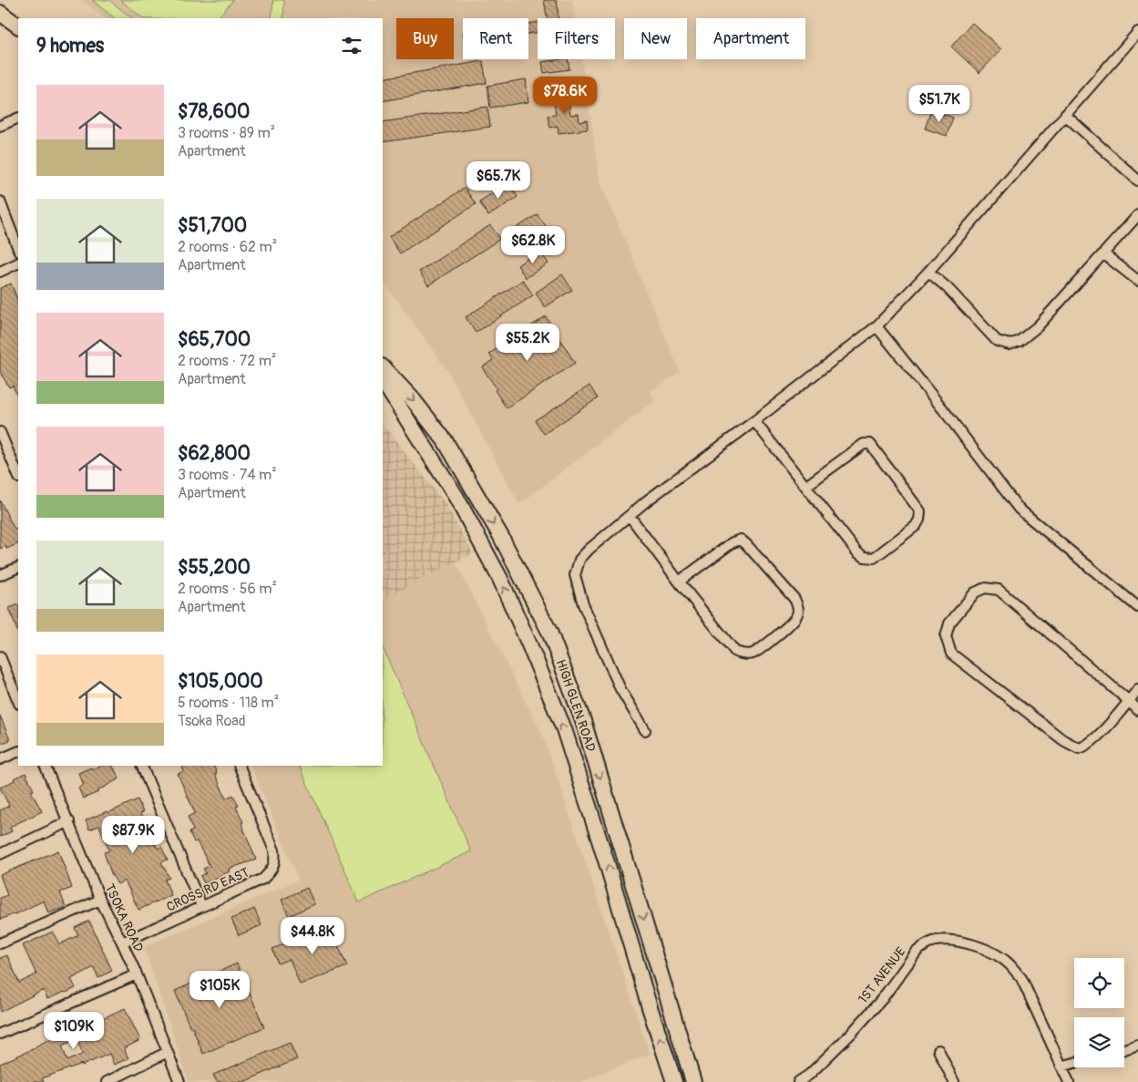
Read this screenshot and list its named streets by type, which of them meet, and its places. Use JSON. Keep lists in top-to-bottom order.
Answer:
{
  "streets": {
    "main road": ["HIGH GLEN ROAD"],
    "street": ["CROSS RD EAST", "TSOKA ROAD", "1ST AVENUE"]
  },
  "crossings": [
    ["CROSS RD EAST", "TSOKA ROAD"]
  ],
  "page": {
    "chip": [
      "Buy",
      "Rent",
      "Filters",
      "New",
      "Apartment"
    ],
    "heading": "9 homes",
    "list": [
      {
        "name": "$78,600",
        "note": "3 rooms · 89 m² · Apartment"
      },
      {
        "name": "$51,700",
        "note": "2 rooms · 62 m² · Apartment"
      },
      {
        "name": "$65,700",
        "note": "2 rooms · 72 m² · Apartment"
      },
      {
        "name": "$62,800",
        "note": "3 rooms · 74 m² · Apartment"
      },
      {
        "name": "$55,200",
        "note": "2 rooms · 56 m² · Apartment"
      },
      {
        "name": "$105,000",
        "note": "5 rooms · 118 m² · Tsoka Road"
      }
    ],
    "price": [
      "$78.6K",
      "$51.7K",
      "$65.7K",
      "$62.8K",
      "$55.2K",
      "$87.9K",
      "$44.8K",
      "$105K",
      "$109K"
    ]
  }
}
